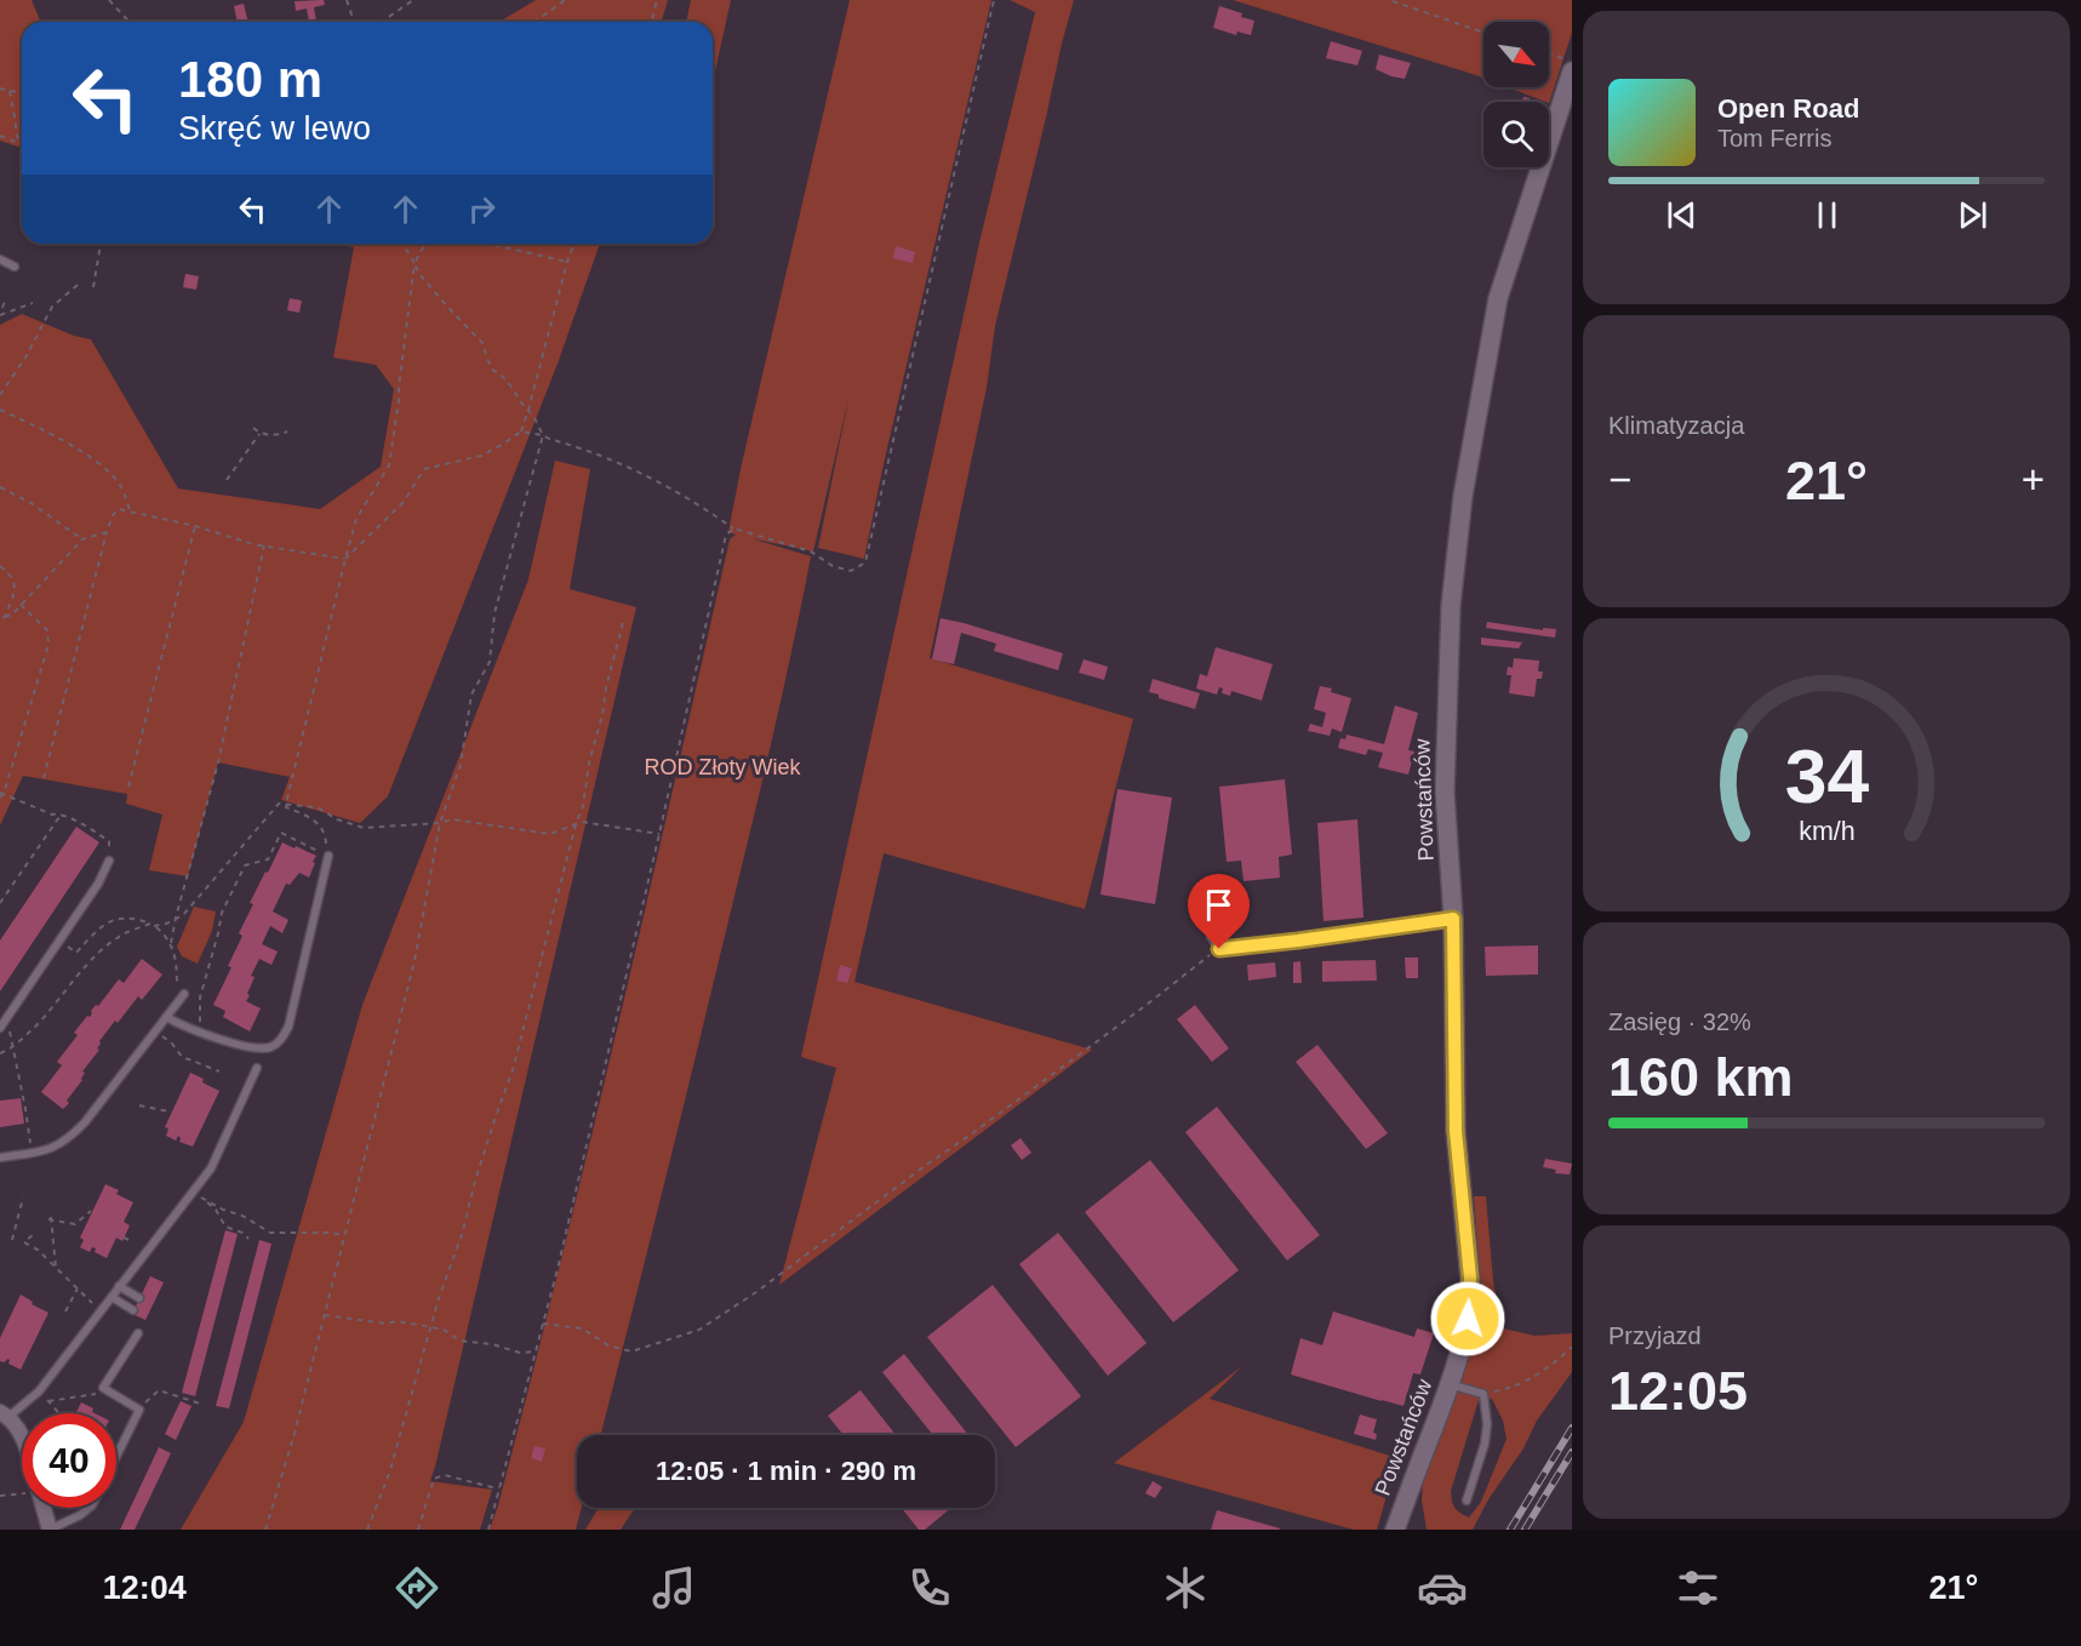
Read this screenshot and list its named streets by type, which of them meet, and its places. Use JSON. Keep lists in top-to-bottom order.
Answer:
{
  "streets": {
    "street": ["Powstańców"]
  },
  "parks": ["ROD Złoty Wiek"],
  "north": "bottom right",
  "page": {
    "turn": ["180 m", "Skręć w lewo"],
    "song": ["Open Road", "Tom Ferris"],
    "tile": [
      "Klimatyzacja",
      ["Zasięg · 32%", "160 km"],
      ["Przyjazd", "12:05"]
    ],
    "heat": ["−", "21°", "+"],
    "limit": "40",
    "trip": "12:05 · 1 min · 290 m",
    "tabs": ["12:04", "21°"],
    "gauge": ["34", "km/h"]
  }
}
